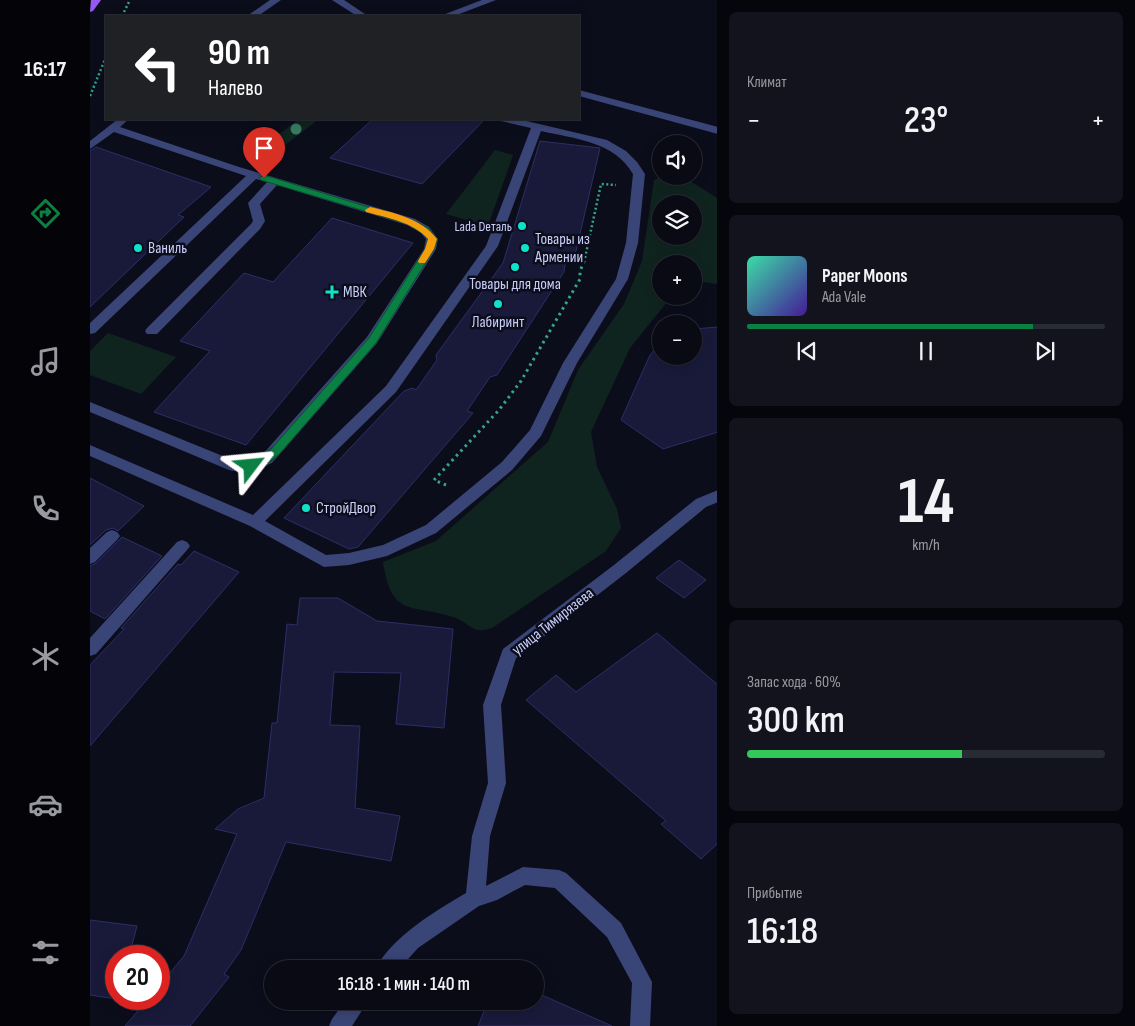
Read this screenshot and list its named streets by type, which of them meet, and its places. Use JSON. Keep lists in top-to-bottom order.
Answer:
{
  "streets": {
    "street": ["улица Тимирязева"]
  },
  "places": {
    "other": [
      "Lada Dеталь",
      "Ваниль",
      "Товары из Армении",
      "Товары для дома",
      "Лабиринт",
      "СтройДвор"
    ],
    "health": ["МВК"]
  },
  "page": {
    "tabs": "16:17",
    "tile": [
      "Климат",
      ["14", "km/h"],
      ["Запас хода · 60%", "300 km"],
      ["Прибытие", "16:18"]
    ],
    "turn": ["90 m", "Налево"],
    "heat": ["−", "23°", "+"],
    "map_buttons": ["+", "−"],
    "song": ["Paper Moons", "Ada Vale"],
    "limit": "20",
    "trip": "16:18 · 1 мин · 140 m"
  }
}
